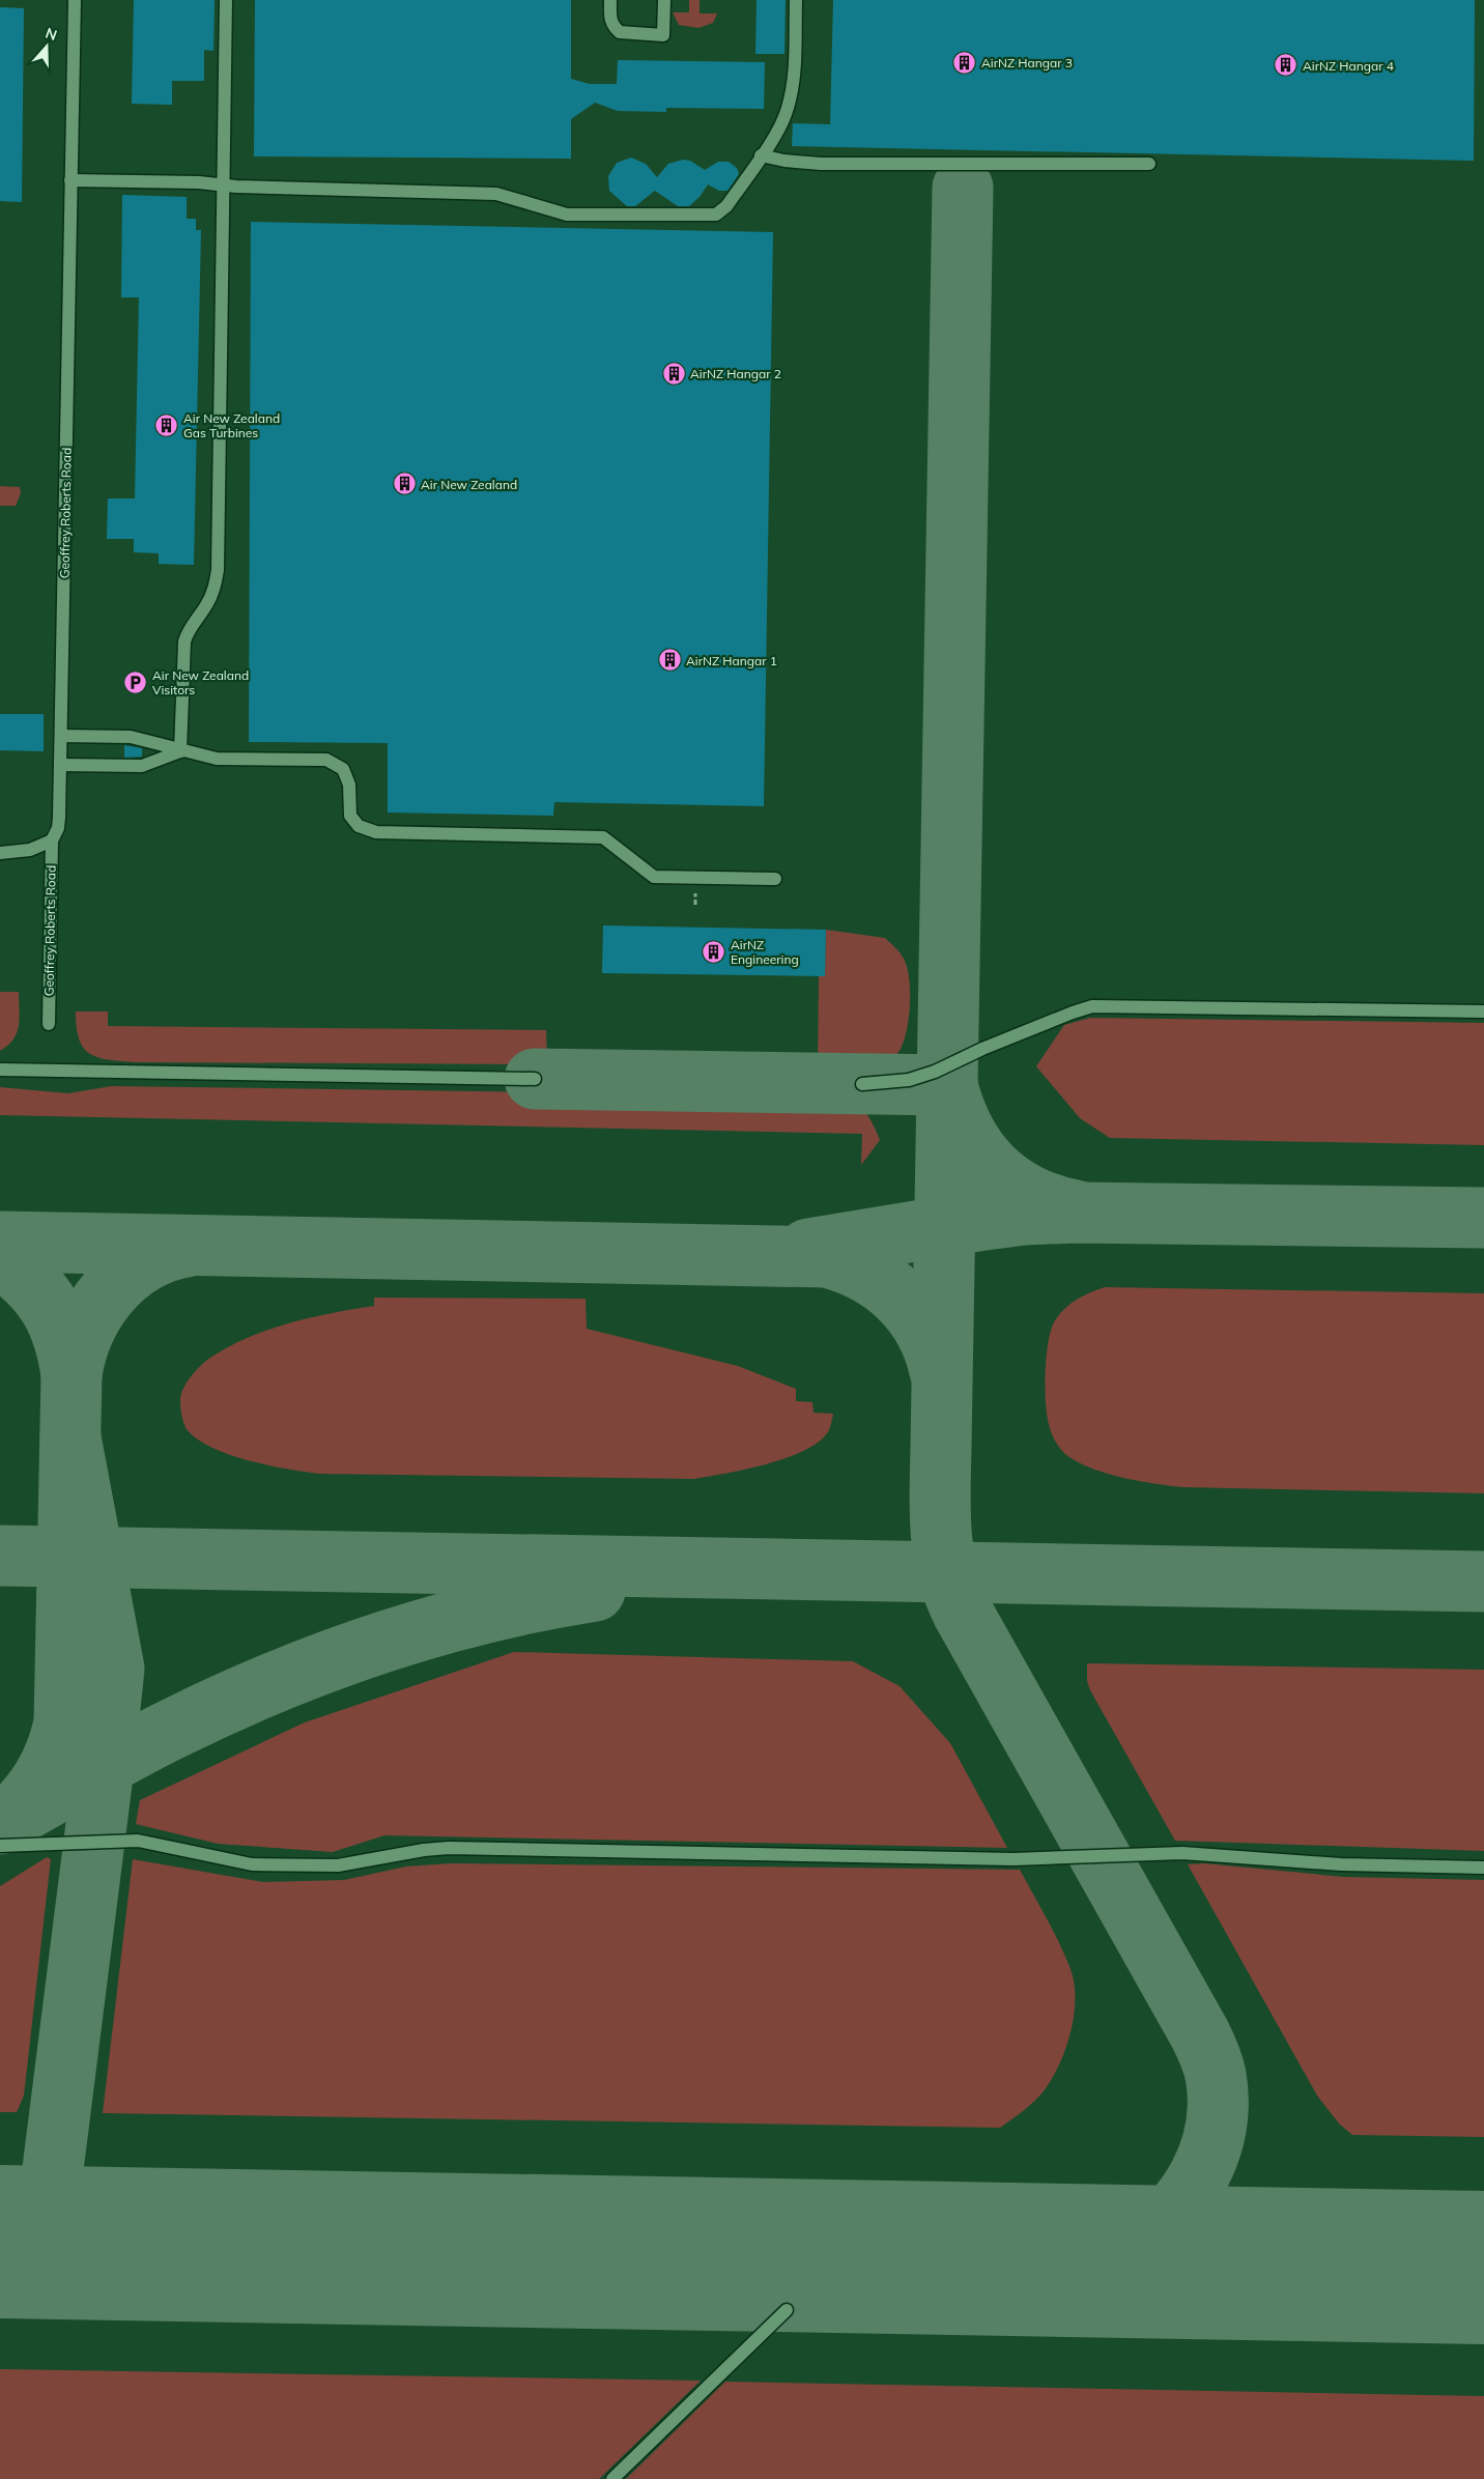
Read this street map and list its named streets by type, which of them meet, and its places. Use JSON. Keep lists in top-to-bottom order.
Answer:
{
  "streets": {
    "street": ["Geoffrey Roberts Road"]
  },
  "places": {
    "building": [
      "AirNZ Hangar 3",
      "AirNZ Hangar 4",
      "AirNZ Hangar 2",
      "Air New Zealand Gas Turbines",
      "Air New Zealand",
      "AirNZ Hangar 1",
      "AirNZ Engineering"
    ],
    "parking": ["Air New Zealand Visitors"]
  },
  "north": "top"
}
